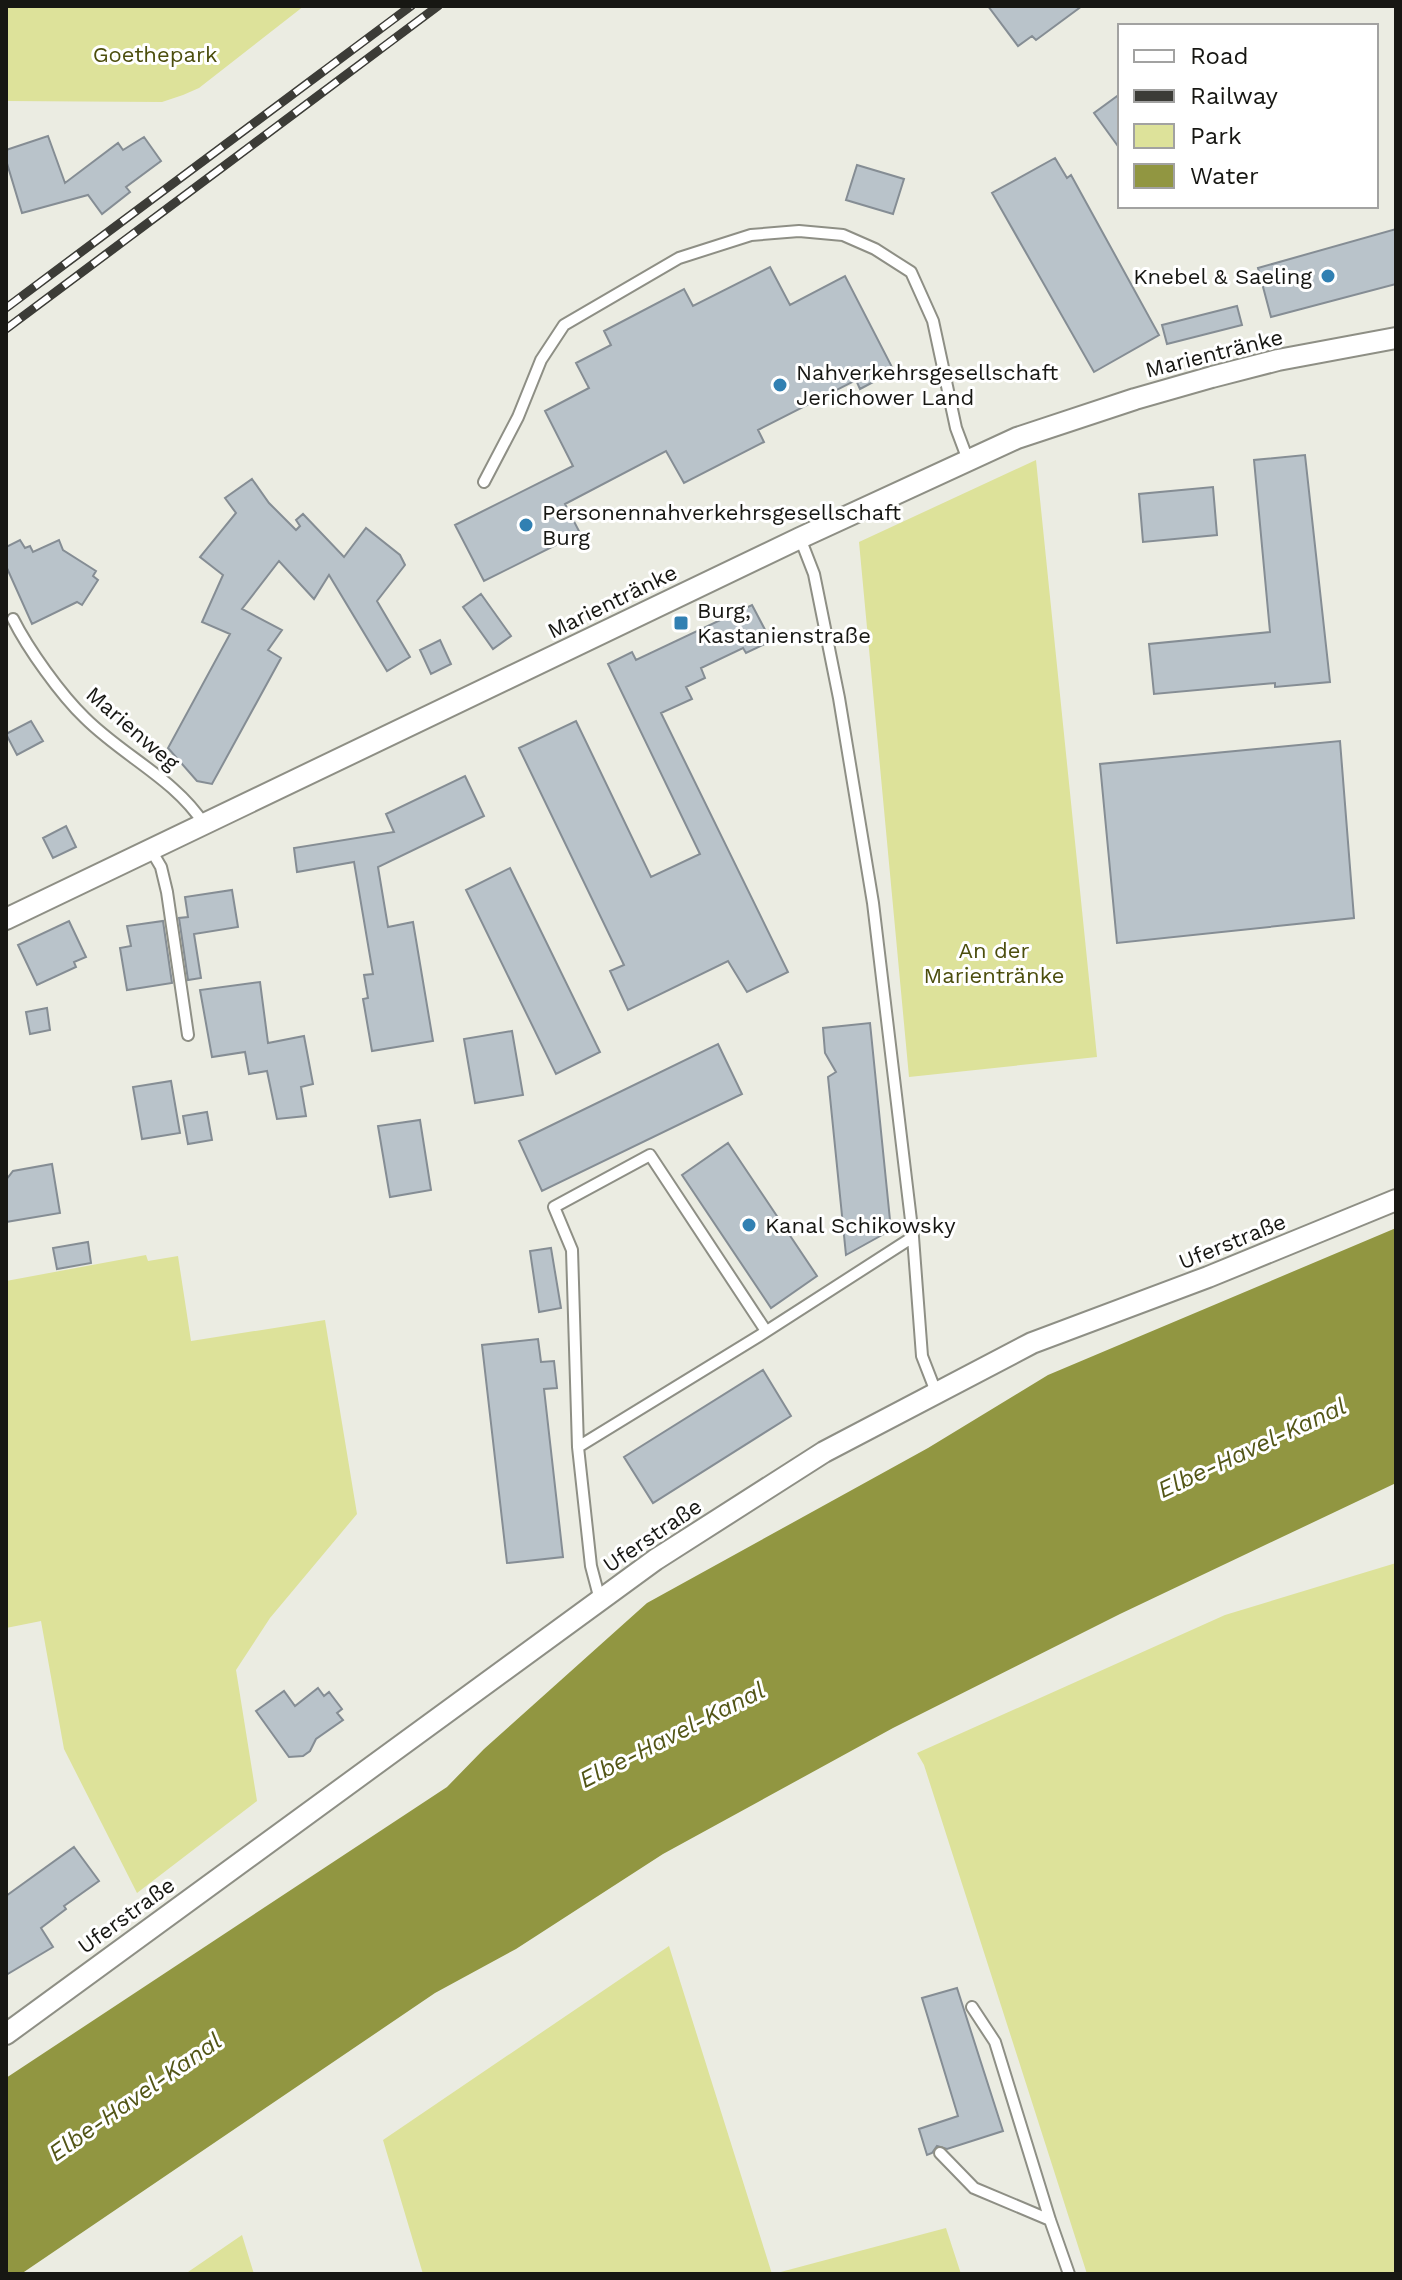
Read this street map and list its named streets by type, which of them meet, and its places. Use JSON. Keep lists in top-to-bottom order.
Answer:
{
  "streets": {
    "street": ["Marientränke", "Uferstraße"],
    "lane": ["Marienweg"]
  },
  "crossings": [
    ["Marientränke", "Marienweg"]
  ],
  "water": ["Elbe-Havel-Kanal"],
  "parks": ["Goethepark", "An der Marientränke"],
  "places": {
    "other": [
      "Knebel & Saeling",
      "Nahverkehrsgesellschaft Jerichower Land",
      "Personennahverkehrsgesellschaft Burg",
      "Kanal Schikowsky"
    ],
    "transit": ["Burg, Kastanienstraße"]
  },
  "legend": [
    "Road",
    "Railway",
    "Park",
    "Water"
  ]
}
